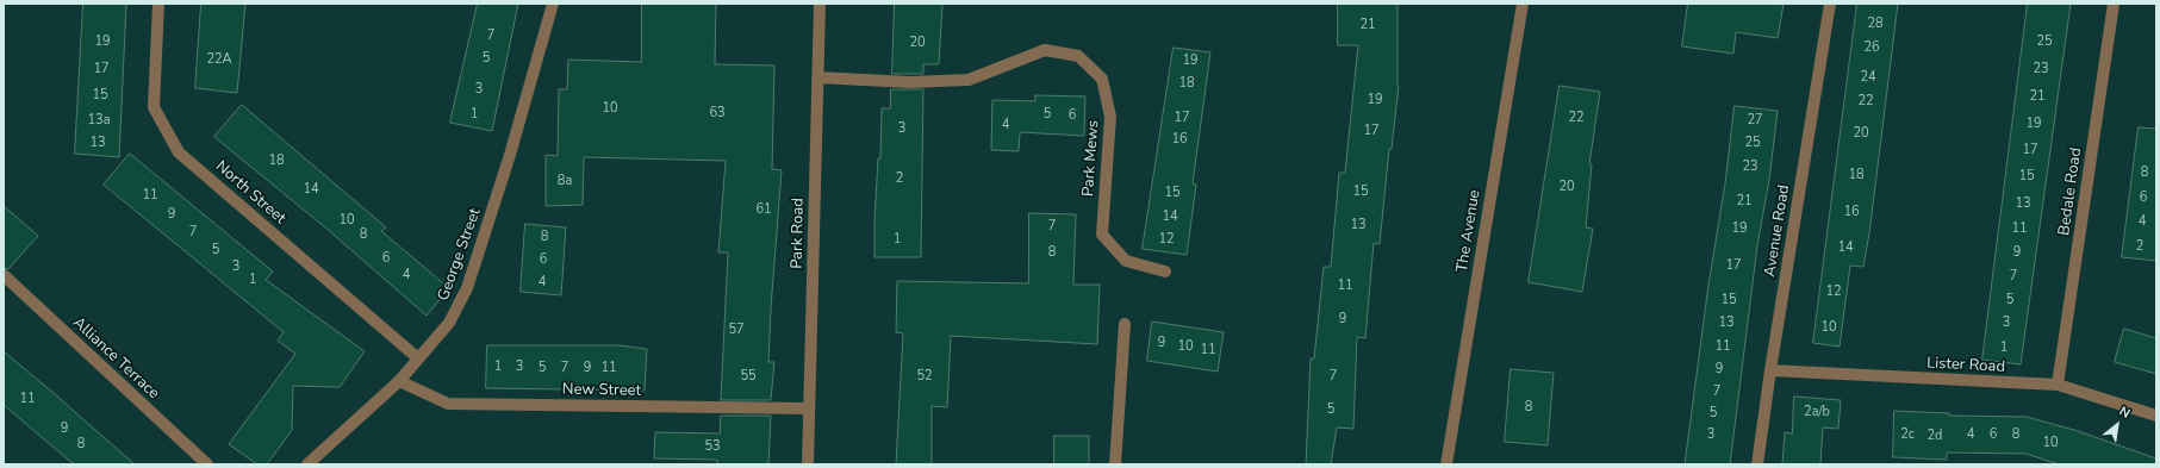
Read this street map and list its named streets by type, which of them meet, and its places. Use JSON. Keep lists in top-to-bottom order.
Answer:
{
  "streets": {
    "street": [
      "Park Mews",
      "Bedale Road",
      "North Street",
      "The Avenue",
      "Avenue Road",
      "Park Road",
      "George Street",
      "Alliance Terrace",
      "Lister Road",
      "New Street"
    ]
  },
  "crossings": [
    ["Park Mews", "Park Road"],
    ["Bedale Road", "Lister Road"],
    ["North Street", "George Street"],
    ["Avenue Road", "Lister Road"],
    ["Park Road", "New Street"],
    ["George Street", "New Street"]
  ],
  "house_numbers": [
    "28",
    "21",
    "7",
    "19",
    "25",
    "20",
    "26",
    "5",
    "22A",
    "19",
    "17",
    "23",
    "24",
    "18",
    "3",
    "15",
    "21",
    "19",
    "22",
    "10",
    "63",
    "1",
    "5",
    "6",
    "17",
    "22",
    "13a",
    "27",
    "19",
    "4",
    "3",
    "17",
    "20",
    "16",
    "13",
    "25",
    "17",
    "18",
    "23",
    "8",
    "18",
    "15",
    "2",
    "8a",
    "20",
    "14",
    "15",
    "15",
    "11",
    "6",
    "21",
    "13",
    "61",
    "16",
    "9",
    "14",
    "10",
    "4",
    "13",
    "7",
    "19",
    "11",
    "7",
    "8",
    "8",
    "1",
    "12",
    "2",
    "14",
    "5",
    "8",
    "9",
    "6",
    "6",
    "17",
    "3",
    "4",
    "7",
    "1",
    "4",
    "11",
    "12",
    "15",
    "5",
    "9",
    "13",
    "3",
    "10",
    "57",
    "9",
    "10",
    "11",
    "1",
    "11",
    "1",
    "3",
    "5",
    "7",
    "9",
    "11",
    "9",
    "55",
    "52",
    "7",
    "7",
    "11",
    "8",
    "5",
    "2a/b",
    "5",
    "9",
    "3",
    "2c",
    "4",
    "6",
    "8",
    "2d",
    "10",
    "8",
    "53"
  ],
  "north": "top right"
}
